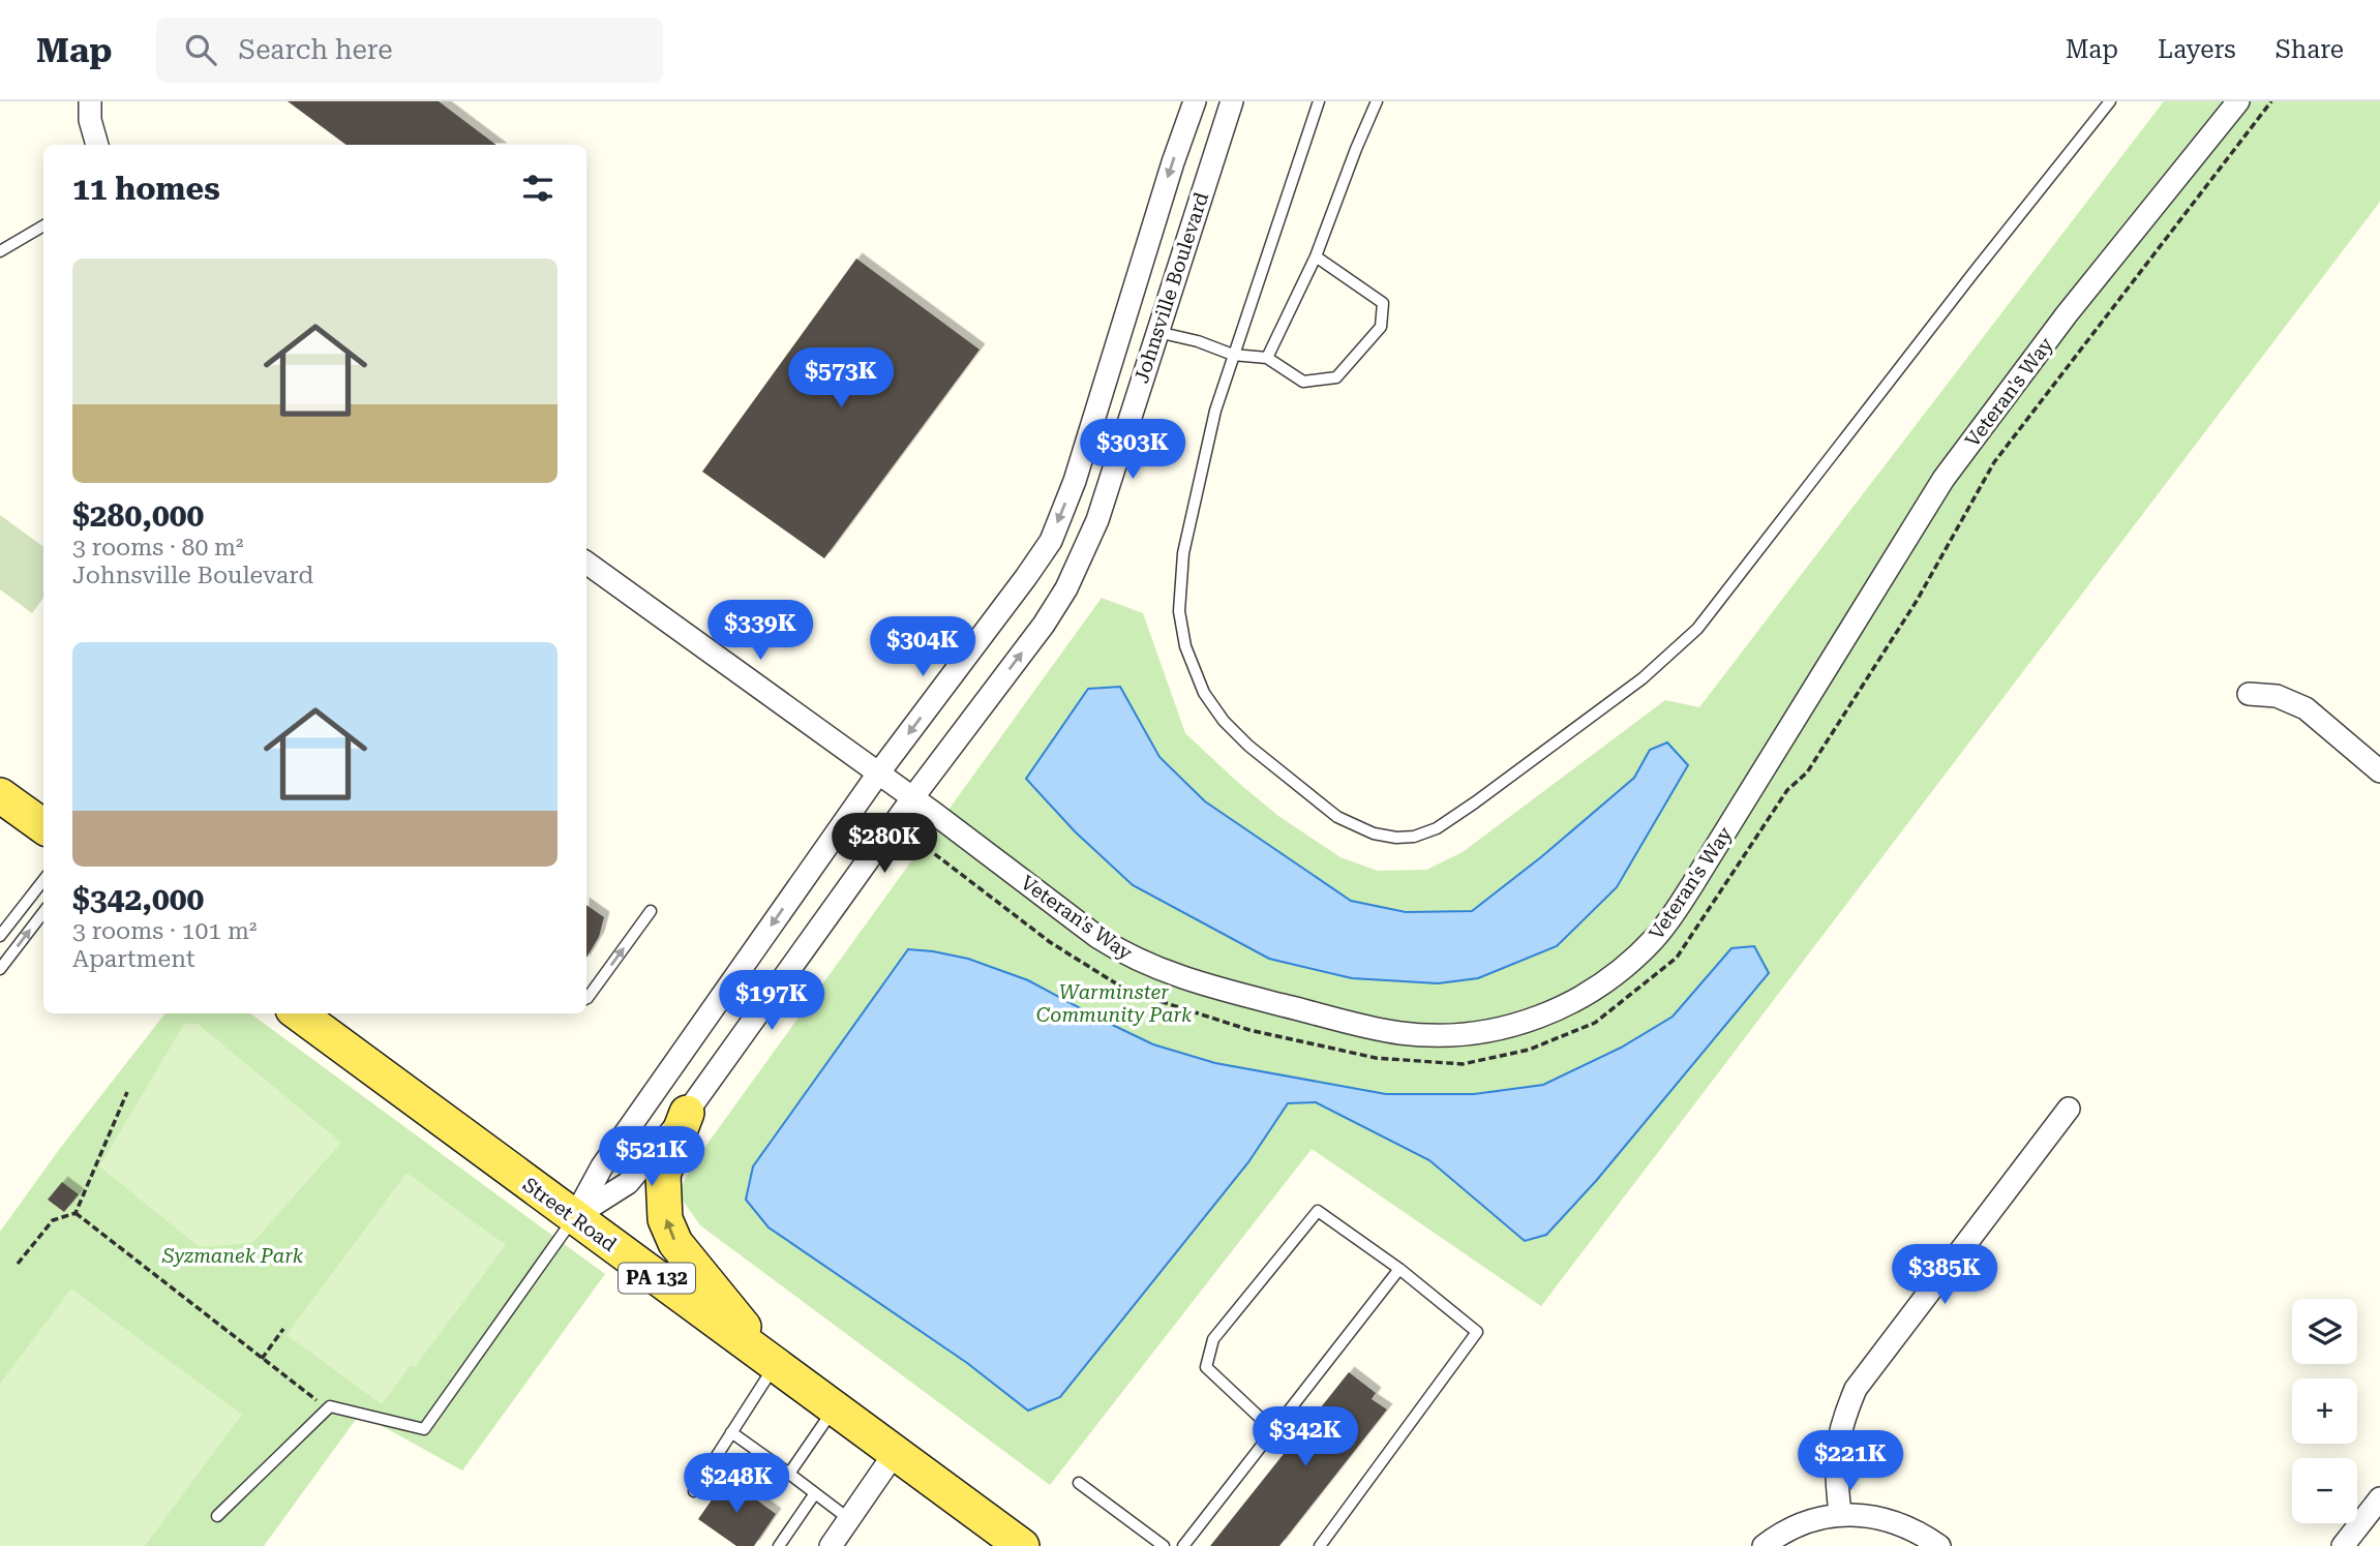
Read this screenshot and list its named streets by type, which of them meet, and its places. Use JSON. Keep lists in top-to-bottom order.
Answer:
{
  "streets": {
    "main road": ["Street Road", "PA 132"],
    "street": ["Johnsville Boulevard", "Veteran's Way"]
  },
  "crossings": [
    ["Johnsville Boulevard", "Veteran's Way"],
    ["Johnsville Boulevard", "Street Road"]
  ],
  "parks": ["Warminster Community Park", "Syzmanek Park"],
  "page": {
    "header": "Map",
    "search": "Search here",
    "nav": ["Map", "Layers", "Share"],
    "heading": "11 homes",
    "list": [
      {
        "name": "$280,000",
        "note": "3 rooms · 80 m² · Johnsville Boulevard"
      },
      {
        "name": "$342,000",
        "note": "3 rooms · 101 m² · Apartment"
      }
    ],
    "price": [
      "$573K",
      "$303K",
      "$339K",
      "$304K",
      "$280K",
      "$197K",
      "$521K",
      "$385K",
      "$342K",
      "$221K",
      "$248K"
    ],
    "map_buttons": ["+", "−"]
  }
}
